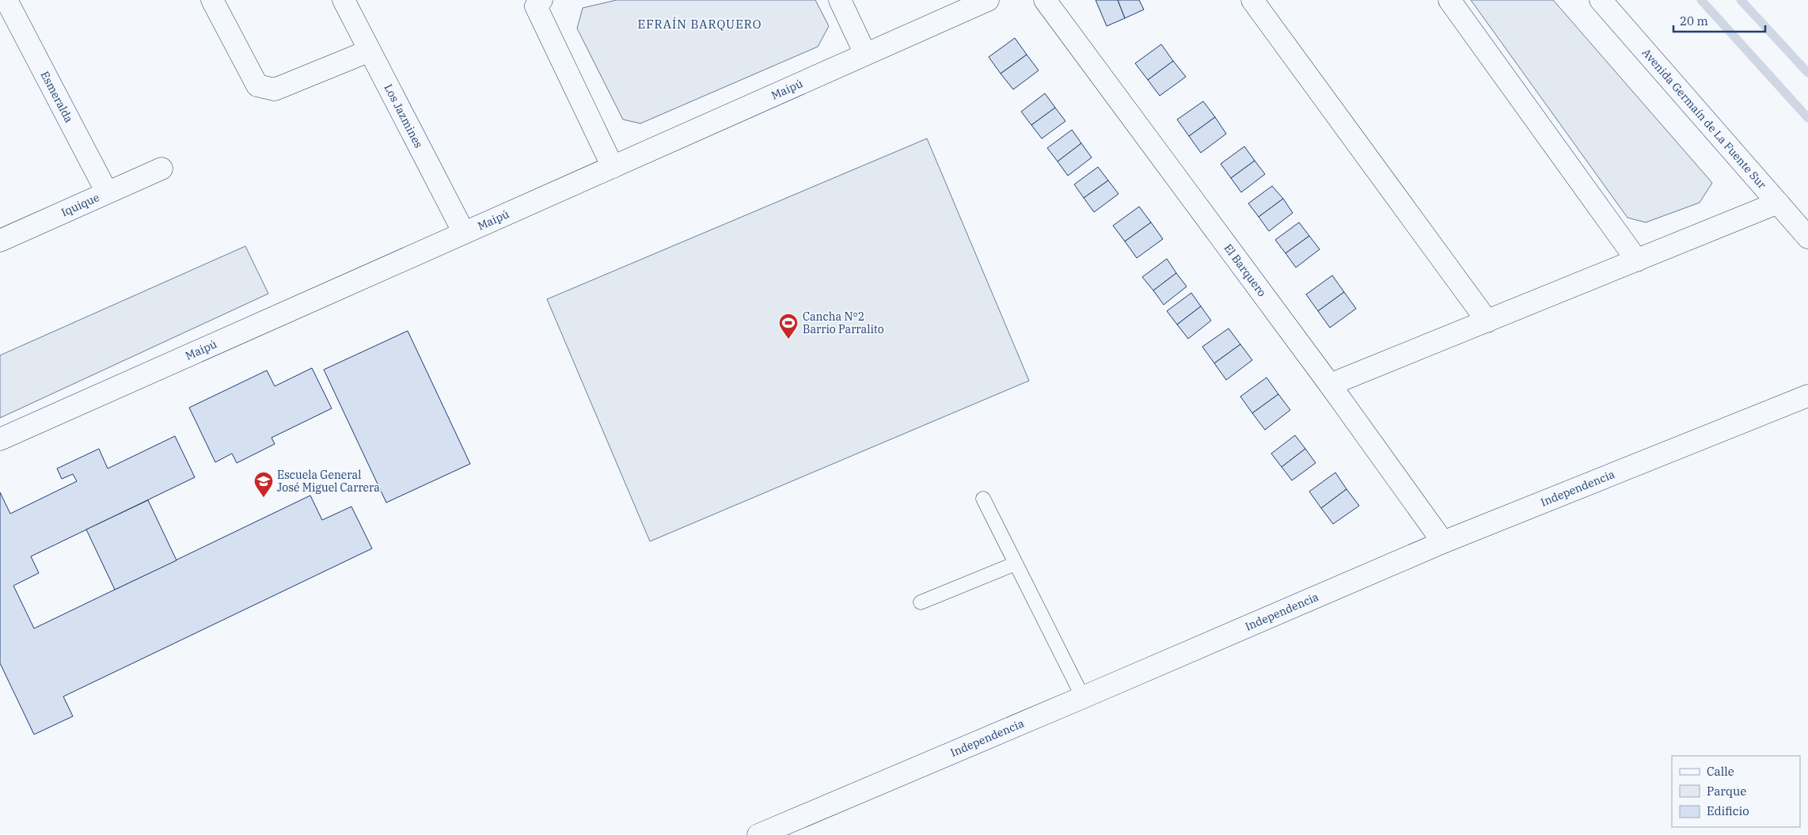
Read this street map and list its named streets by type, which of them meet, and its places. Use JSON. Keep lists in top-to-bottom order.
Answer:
{
  "streets": {
    "street": [
      "Maipú",
      "Esmeralda",
      "Los Jazmines",
      "Avenida Germaín de La Fuente Sur",
      "Iquique",
      "El Barquero",
      "Independencia"
    ]
  },
  "crossings": [
    ["Maipú", "Los Jazmines"],
    ["Esmeralda", "Iquique"],
    ["El Barquero", "Independencia"]
  ],
  "districts": ["EFRAÍN BARQUERO"],
  "places": {
    "sports": ["Cancha N°2 Barrio Parralito"],
    "school or university": ["Escuela General José Miguel Carrera"]
  },
  "legend": ["Calle", "Parque", "Edificio"],
  "scale_bar": "20 m"
}
